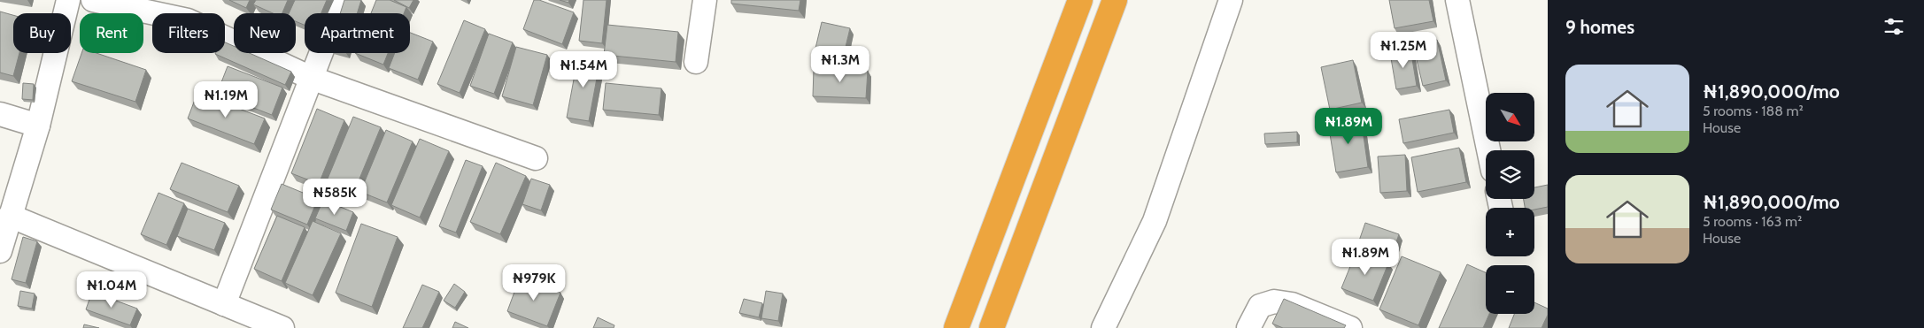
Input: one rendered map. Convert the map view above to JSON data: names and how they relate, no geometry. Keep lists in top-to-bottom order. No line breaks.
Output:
{"north":"bottom right","page":{"heading":"9 homes","chip":["Buy","Rent","Filters","New","Apartment"],"price":["₦1.25M","₦1.3M","₦1.54M","₦1.19M","₦1.89M","₦585K","₦1.89M","₦979K","₦1.04M"],"list":[{"name":"₦1,890,000/mo","note":"5 rooms · 188 m² · House"},{"name":"₦1,890,000/mo","note":"5 rooms · 163 m² · House"}],"map_buttons":["+","−"]}}
